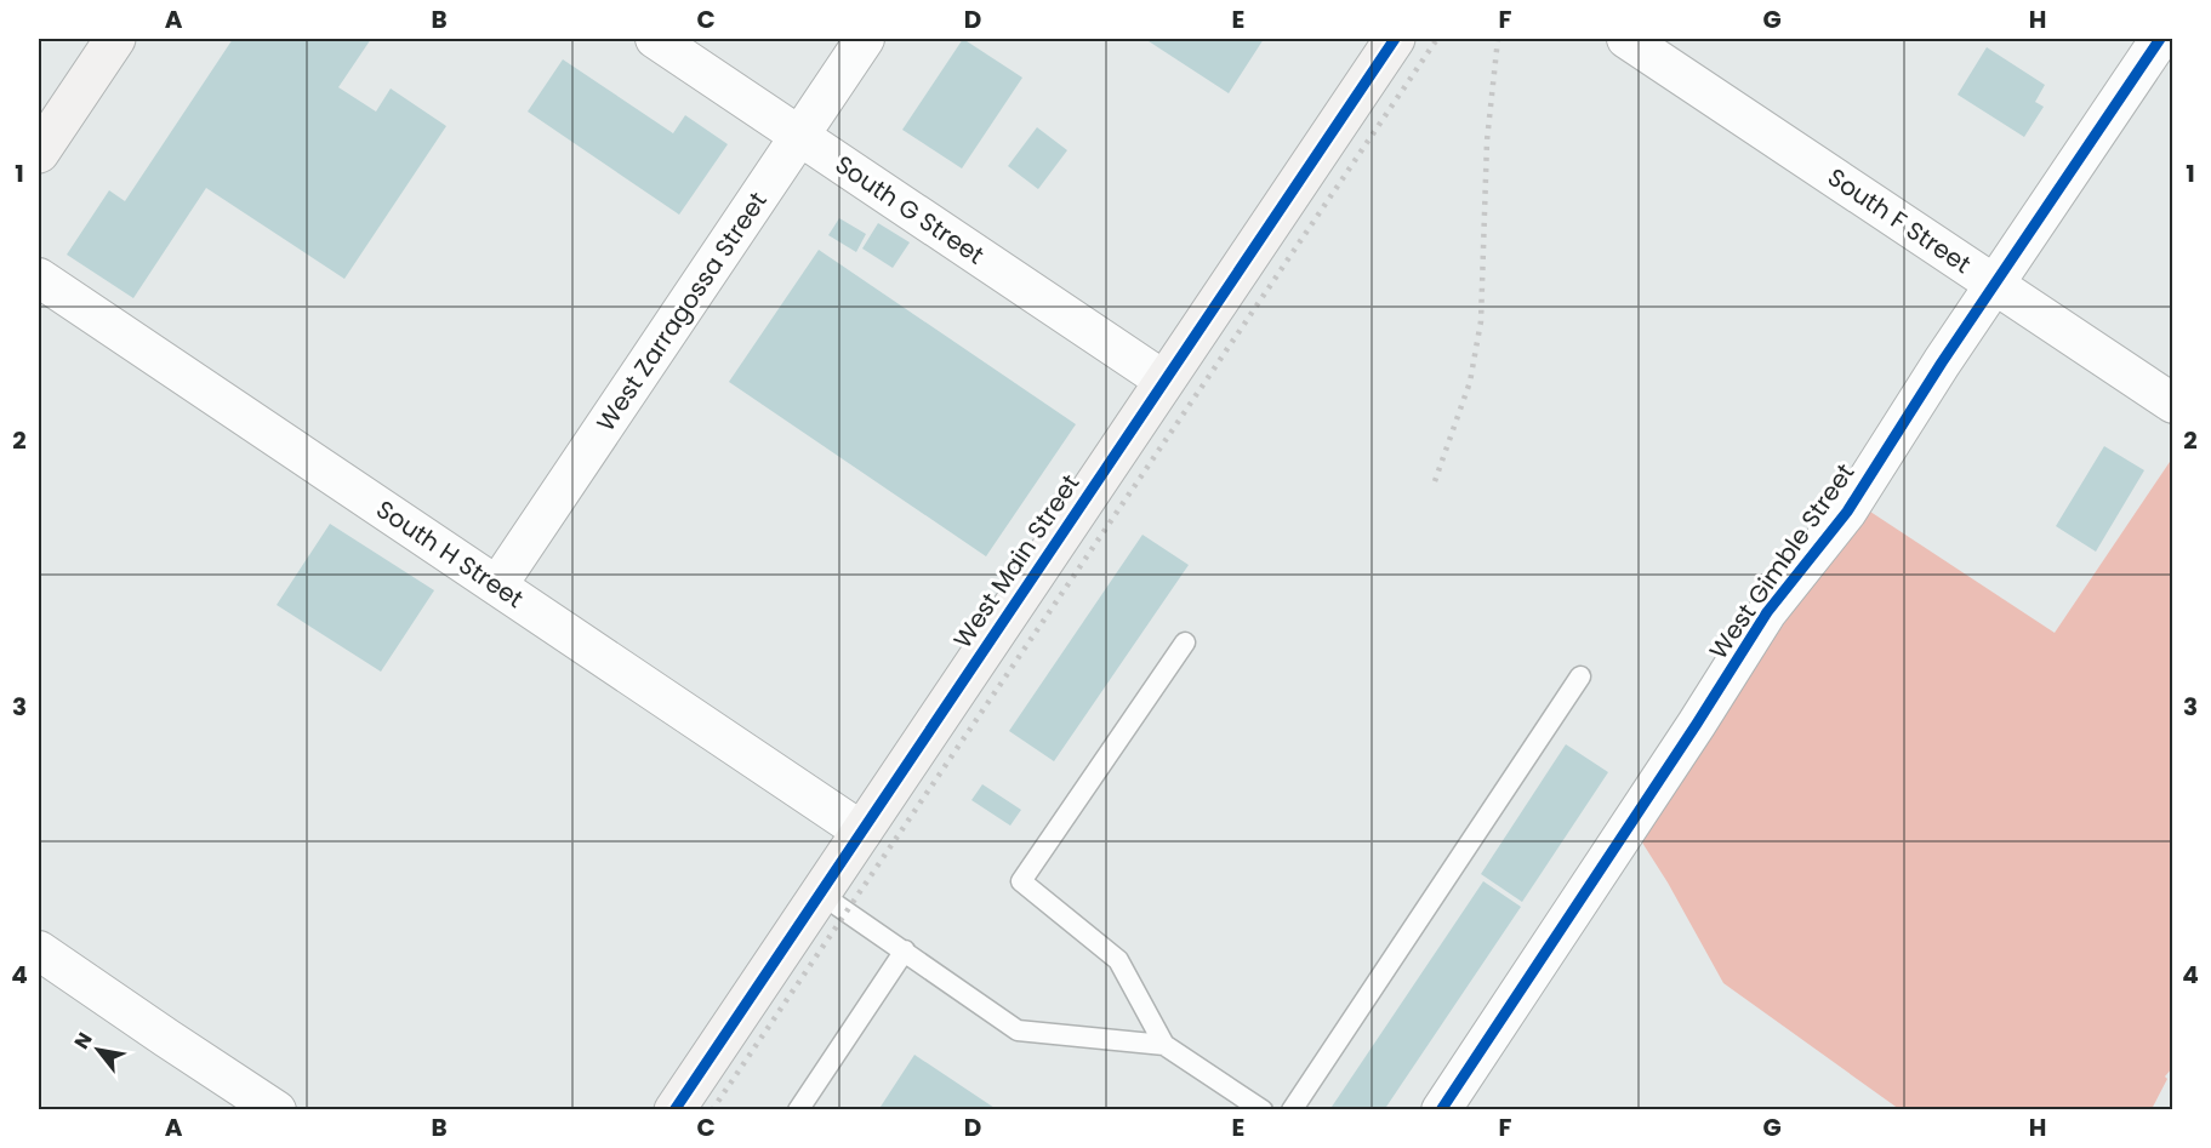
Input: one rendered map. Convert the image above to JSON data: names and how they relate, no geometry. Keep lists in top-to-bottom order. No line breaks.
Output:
{"streets":{"main road":["West Main Street"],"street":["South G Street","South F Street","West Zarragossa Street","South H Street","West Gimble Street"]},"crossings":[["South G Street","West Zarragossa Street"],["South G Street","West Main Street"],["South F Street","West Gimble Street"],["West Zarragossa Street","South H Street"],["South H Street","West Main Street"]],"north":"top left","grid":{"columns":["A","B","C","D","E","F","G","H"],"rows":["1","2","3","4"]}}
